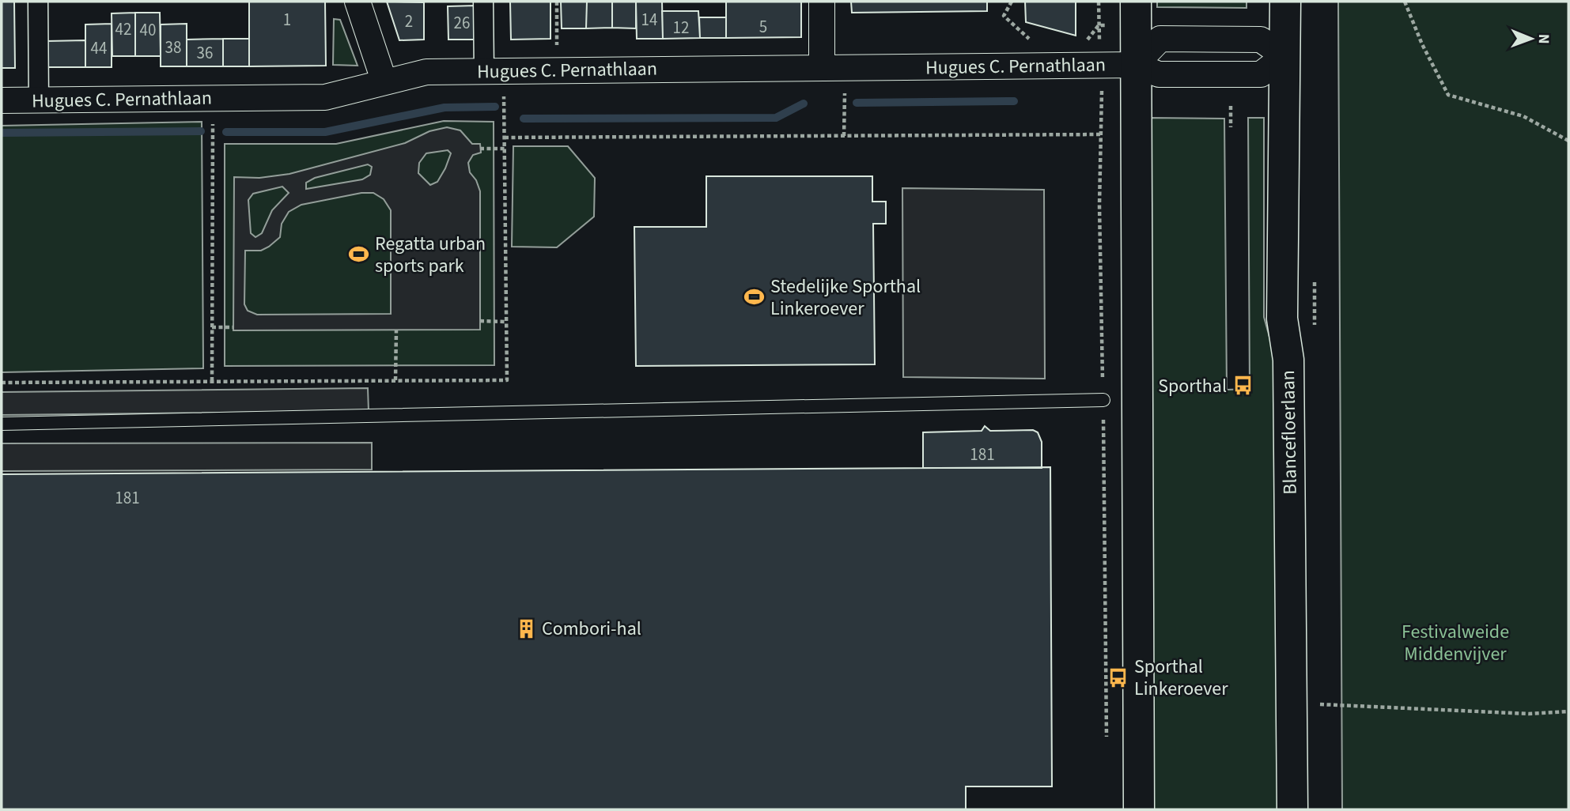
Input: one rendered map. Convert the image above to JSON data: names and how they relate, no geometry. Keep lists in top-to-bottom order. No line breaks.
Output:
{"streets":{"main road":["Blancefloerlaan"],"street":["Hugues C. Pernathlaan"]},"parks":["Festivalweide Middenvijver"],"places":{"sports":["Regatta urban sports park","Stedelijke Sporthal Linkeroever"],"bus stop":["Sporthal","Sporthal Linkeroever"],"building":["Combori-hal"]},"house_numbers":["1","14","2","26","5","12","42","40","38","44","36","181","181"],"north":"right"}
